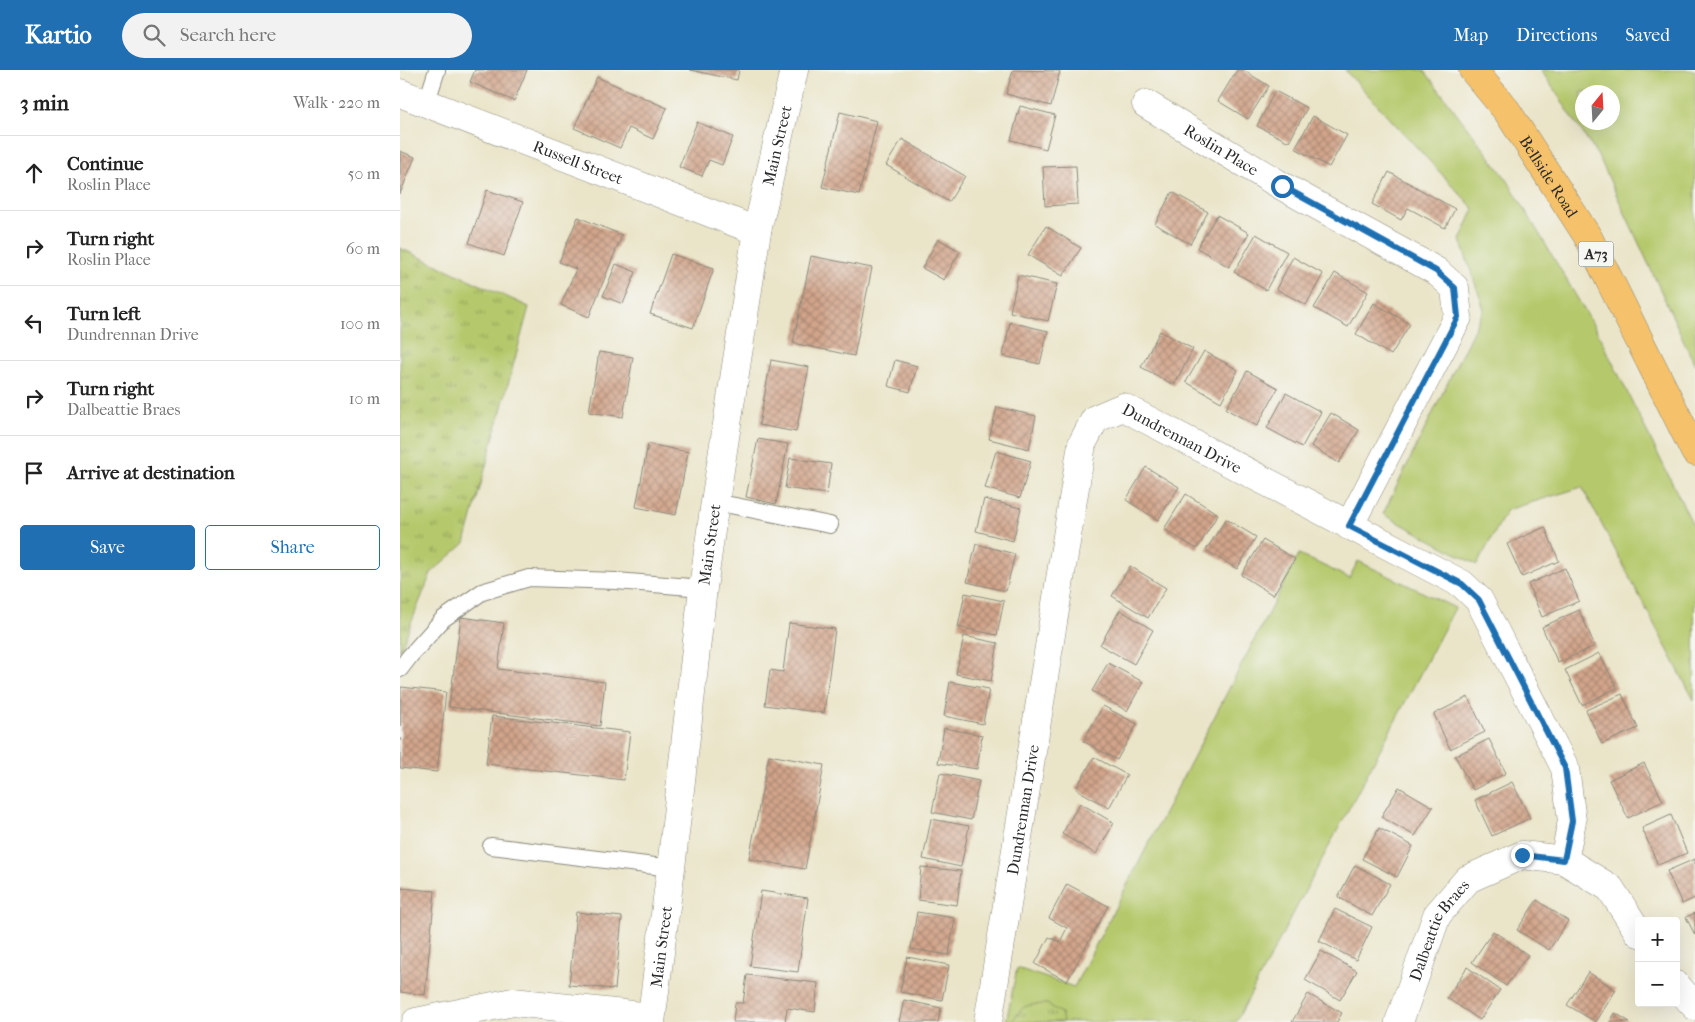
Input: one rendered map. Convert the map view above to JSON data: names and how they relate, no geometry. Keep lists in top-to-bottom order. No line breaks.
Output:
{"streets":{"main road":["Bellside Road","A73"],"street":["Main Street","Roslin Place","Russell Street","Dundrennan Drive","Dalbeattie Braes"]},"crossings":[["Main Street","Russell Street"],["Roslin Place","Dundrennan Drive"],["Dundrennan Drive","Dalbeattie Braes"]],"north":"top","page":{"header":"Kartio","search":"Search here","nav":["Map","Directions","Saved"],"heading":["3 min","Walk · 220 m"],"list":[["Continue","Roslin Place","50 m"],["Turn right","Roslin Place","60 m"],["Turn left","Dundrennan Drive","100 m"],["Turn right","Dalbeattie Braes","10 m"],"Arrive at destination"],"buttons":["Save","Share"],"map_buttons":["+","−"]}}
